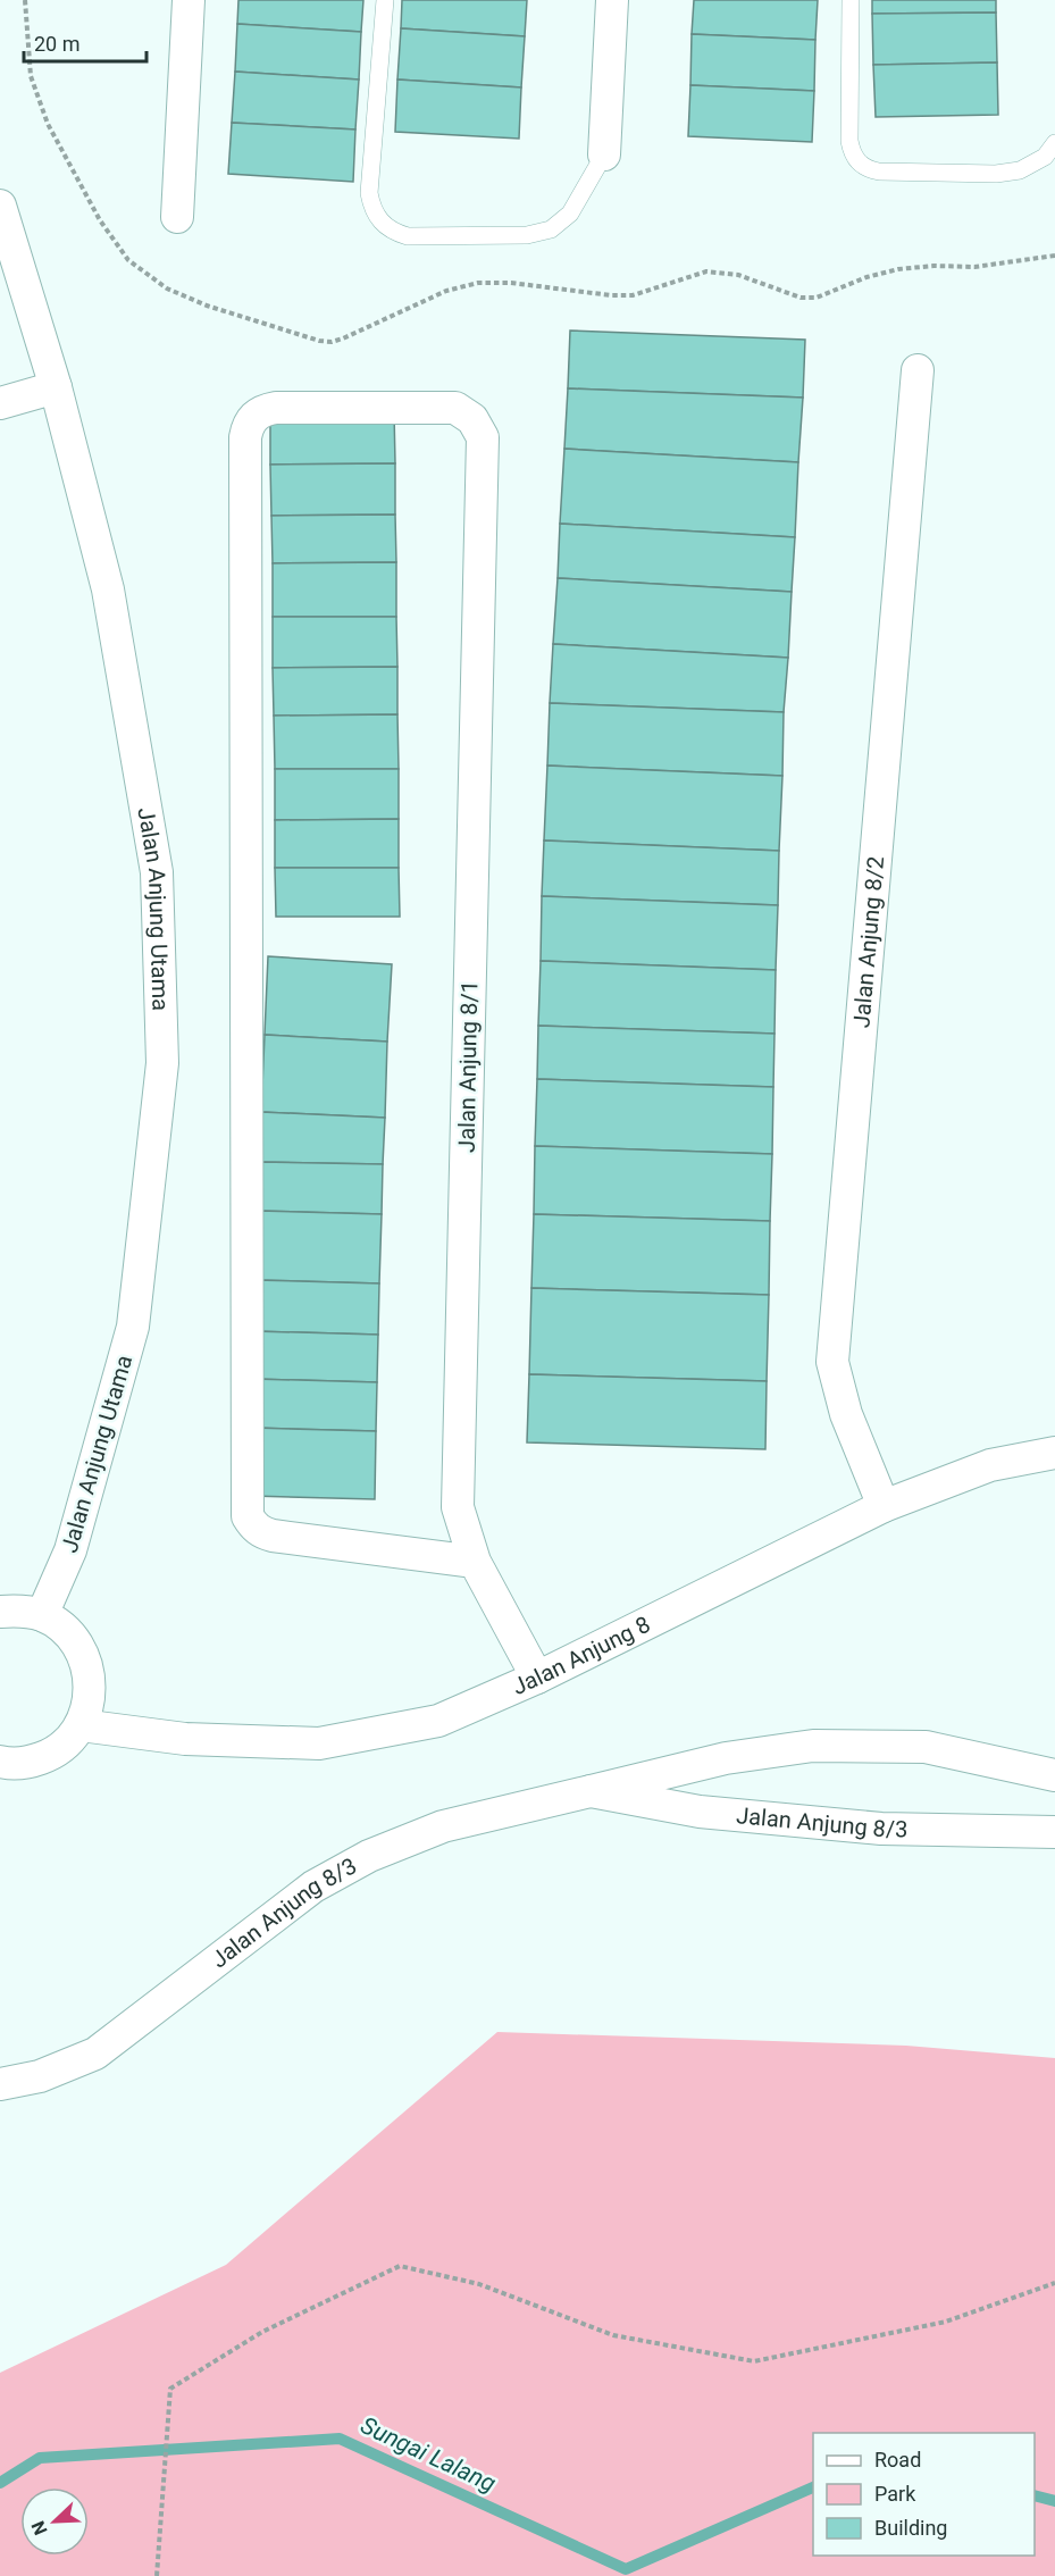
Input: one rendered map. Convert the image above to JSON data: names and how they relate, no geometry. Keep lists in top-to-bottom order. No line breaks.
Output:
{"streets":{"street":["Jalan Anjung Utama","Jalan Anjung 8/2","Jalan Anjung 8/1","Jalan Anjung 8","Jalan Anjung 8/3"]},"crossings":[["Jalan Anjung 8/2","Jalan Anjung 8"],["Jalan Anjung 8/1","Jalan Anjung 8"]],"water":["Sungai Lalang"],"legend":["Road","Park","Building"],"scale_bar":"20 m","north":"bottom left"}
